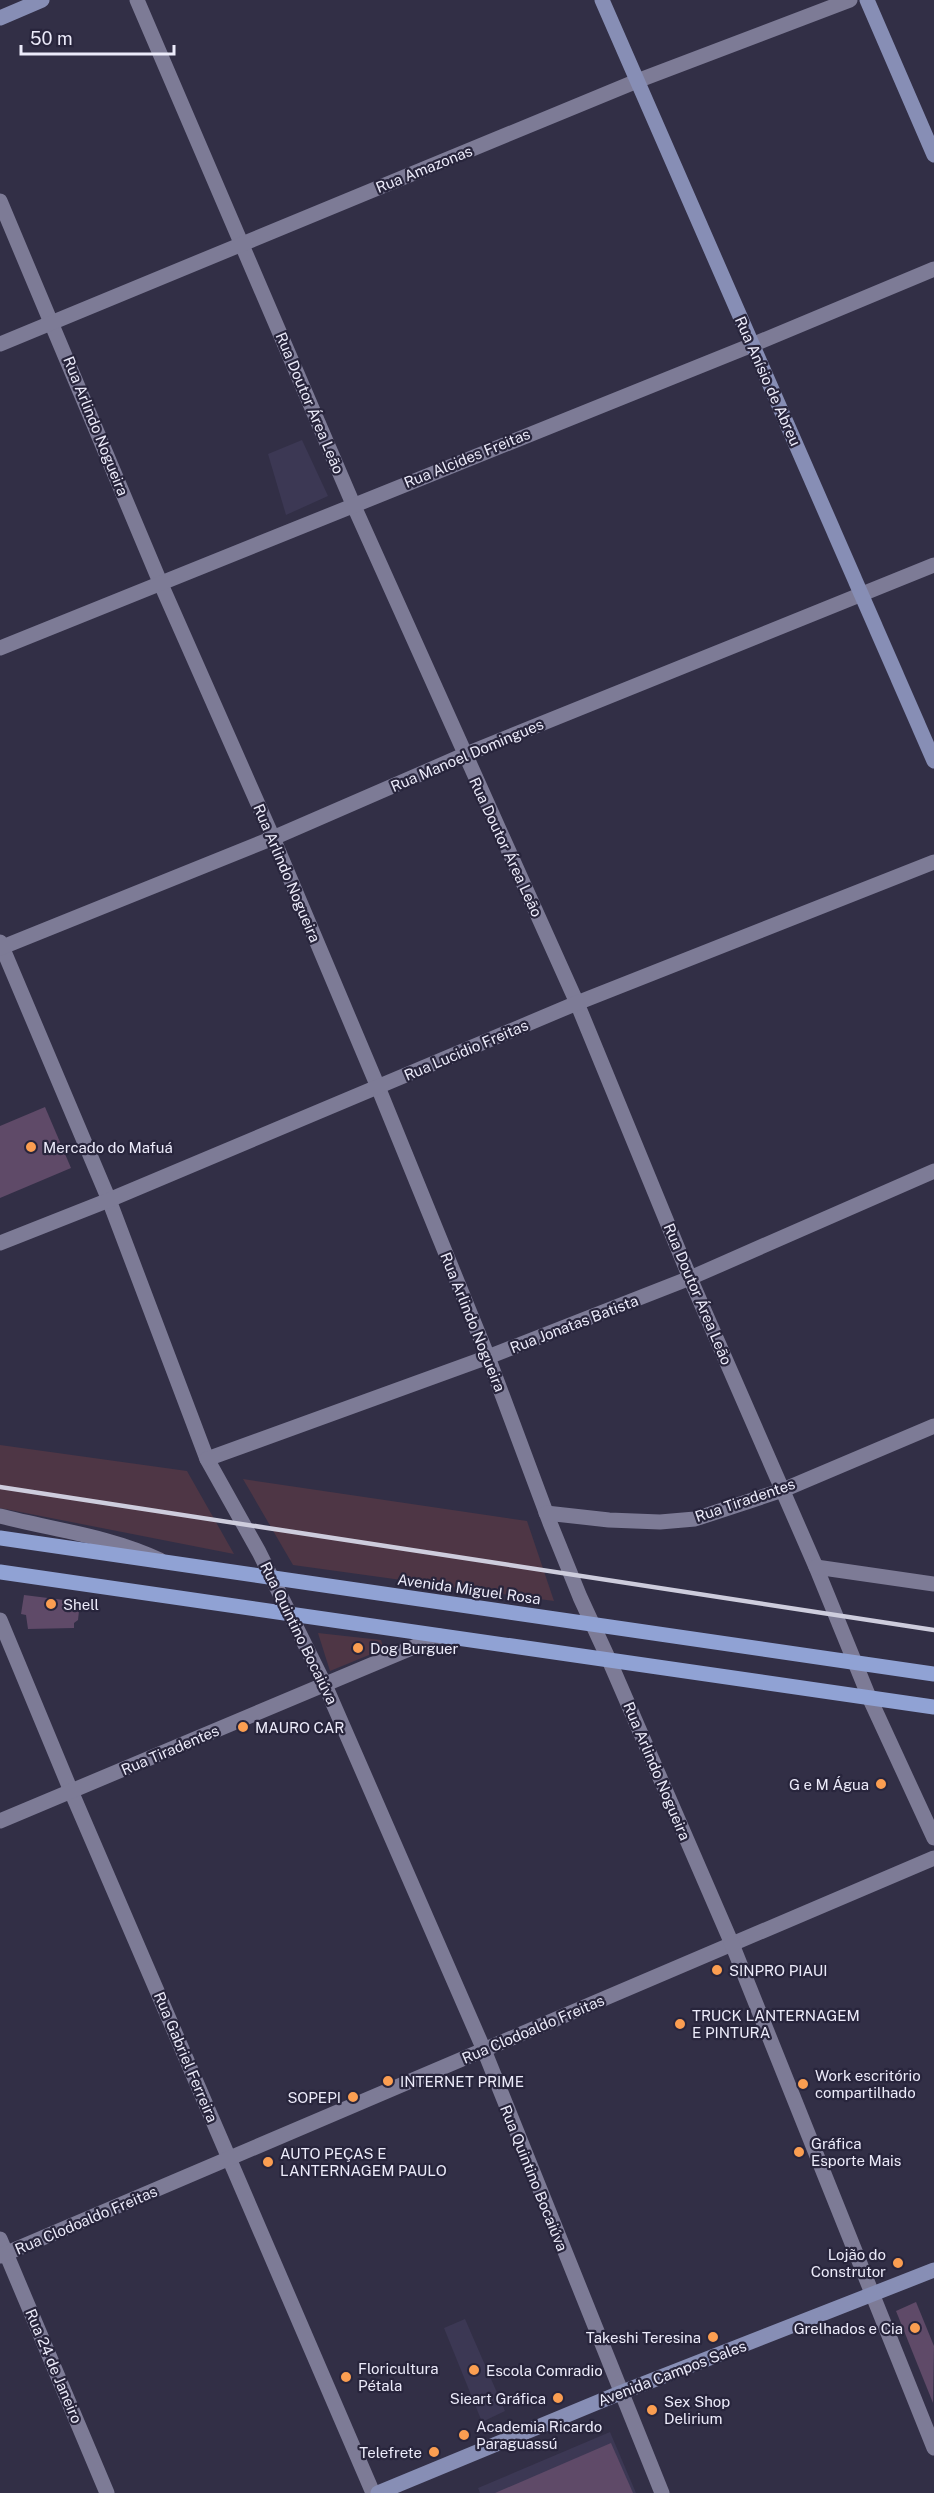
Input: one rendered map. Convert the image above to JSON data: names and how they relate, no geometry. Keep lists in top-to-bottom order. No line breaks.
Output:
{"streets":{"main road":["Rua Anísio de Abreu","Avenida Miguel Rosa","Avenida Campos Sales"],"street":["Rua Amazonas","Rua Doutor Área Leão","Rua Arlindo Nogueira","Rua Alcides Freitas","Rua Manoel Domingues","Rua Lucidio Freitas","Rua Jonatas Batista","Rua Tiradentes","Rua Quintino Bocaiúva","Rua Clodoaldo Freitas","Rua Gabriel Ferreira","Rua 24 de Janeiro"]},"crossings":[["Rua Amazonas","Rua Anísio de Abreu"],["Rua Amazonas","Rua Doutor Área Leão"],["Rua Amazonas","Rua Arlindo Nogueira"],["Rua Anísio de Abreu","Rua Alcides Freitas"],["Rua Anísio de Abreu","Rua Manoel Domingues"],["Rua Doutor Área Leão","Rua Alcides Freitas"],["Rua Doutor Área Leão","Rua Manoel Domingues"],["Rua Doutor Área Leão","Rua Lucidio Freitas"],["Rua Doutor Área Leão","Rua Jonatas Batista"],["Rua Doutor Área Leão","Rua Tiradentes"],["Rua Doutor Área Leão","Avenida Miguel Rosa"],["Rua Arlindo Nogueira","Rua Alcides Freitas"],["Rua Arlindo Nogueira","Rua Manoel Domingues"],["Rua Arlindo Nogueira","Rua Lucidio Freitas"],["Rua Arlindo Nogueira","Rua Jonatas Batista"],["Rua Arlindo Nogueira","Rua Tiradentes"],["Rua Arlindo Nogueira","Avenida Miguel Rosa"],["Rua Arlindo Nogueira","Rua Clodoaldo Freitas"],["Rua Arlindo Nogueira","Avenida Campos Sales"],["Rua Manoel Domingues","Rua Quintino Bocaiúva"],["Rua Lucidio Freitas","Rua Quintino Bocaiúva"],["Rua Jonatas Batista","Rua Quintino Bocaiúva"],["Rua Tiradentes","Rua Quintino Bocaiúva"],["Rua Tiradentes","Rua Gabriel Ferreira"],["Avenida Miguel Rosa","Rua Quintino Bocaiúva"],["Rua Quintino Bocaiúva","Rua Clodoaldo Freitas"],["Rua Quintino Bocaiúva","Avenida Campos Sales"],["Rua Clodoaldo Freitas","Rua Gabriel Ferreira"],["Rua Clodoaldo Freitas","Rua 24 de Janeiro"]],"places":["Mercado do Mafuá","Shell","Dog Burguer","MAURO CAR","G e M Água","SINPRO PIAUI","TRUCK LANTERNAGEM E PINTURA","INTERNET PRIME","Work escritório compartilhado","SOPEPI","Gráfica Esporte Mais","AUTO PEÇAS E LANTERNAGEM PAULO","Lojão do Construtor","Grelhados e Cia","Takeshi Teresina","Escola Comradio","Floricultura Pétala","Sieart Gráfica","Sex Shop Delirium","Academia Ricardo Paraguassú","Telefrete"],"scale_bar":"50 m"}
